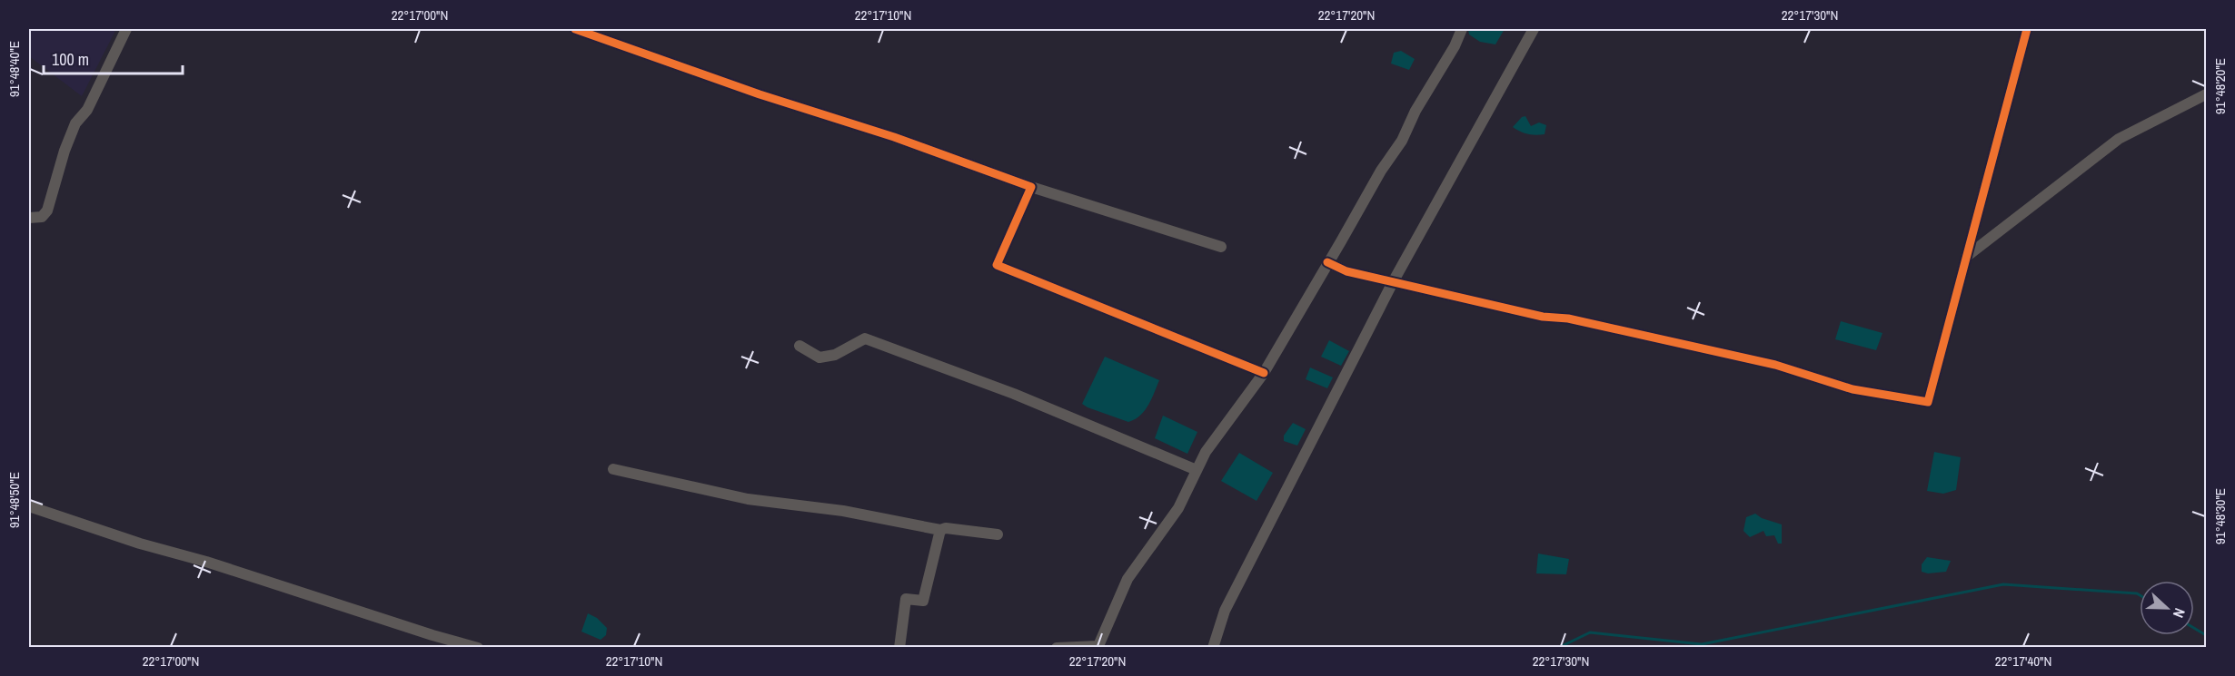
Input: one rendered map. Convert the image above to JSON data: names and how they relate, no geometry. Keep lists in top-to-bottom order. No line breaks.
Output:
{"scale_bar":"100 m","north":"right","coordinates":["22°17'00\"N","22°17'10\"N","22°17'20\"N","22°17'30\"N","91°48'40\"E","91°48'20\"E","91°48'50\"E","91°48'30\"E","22°17'40\"N"]}
